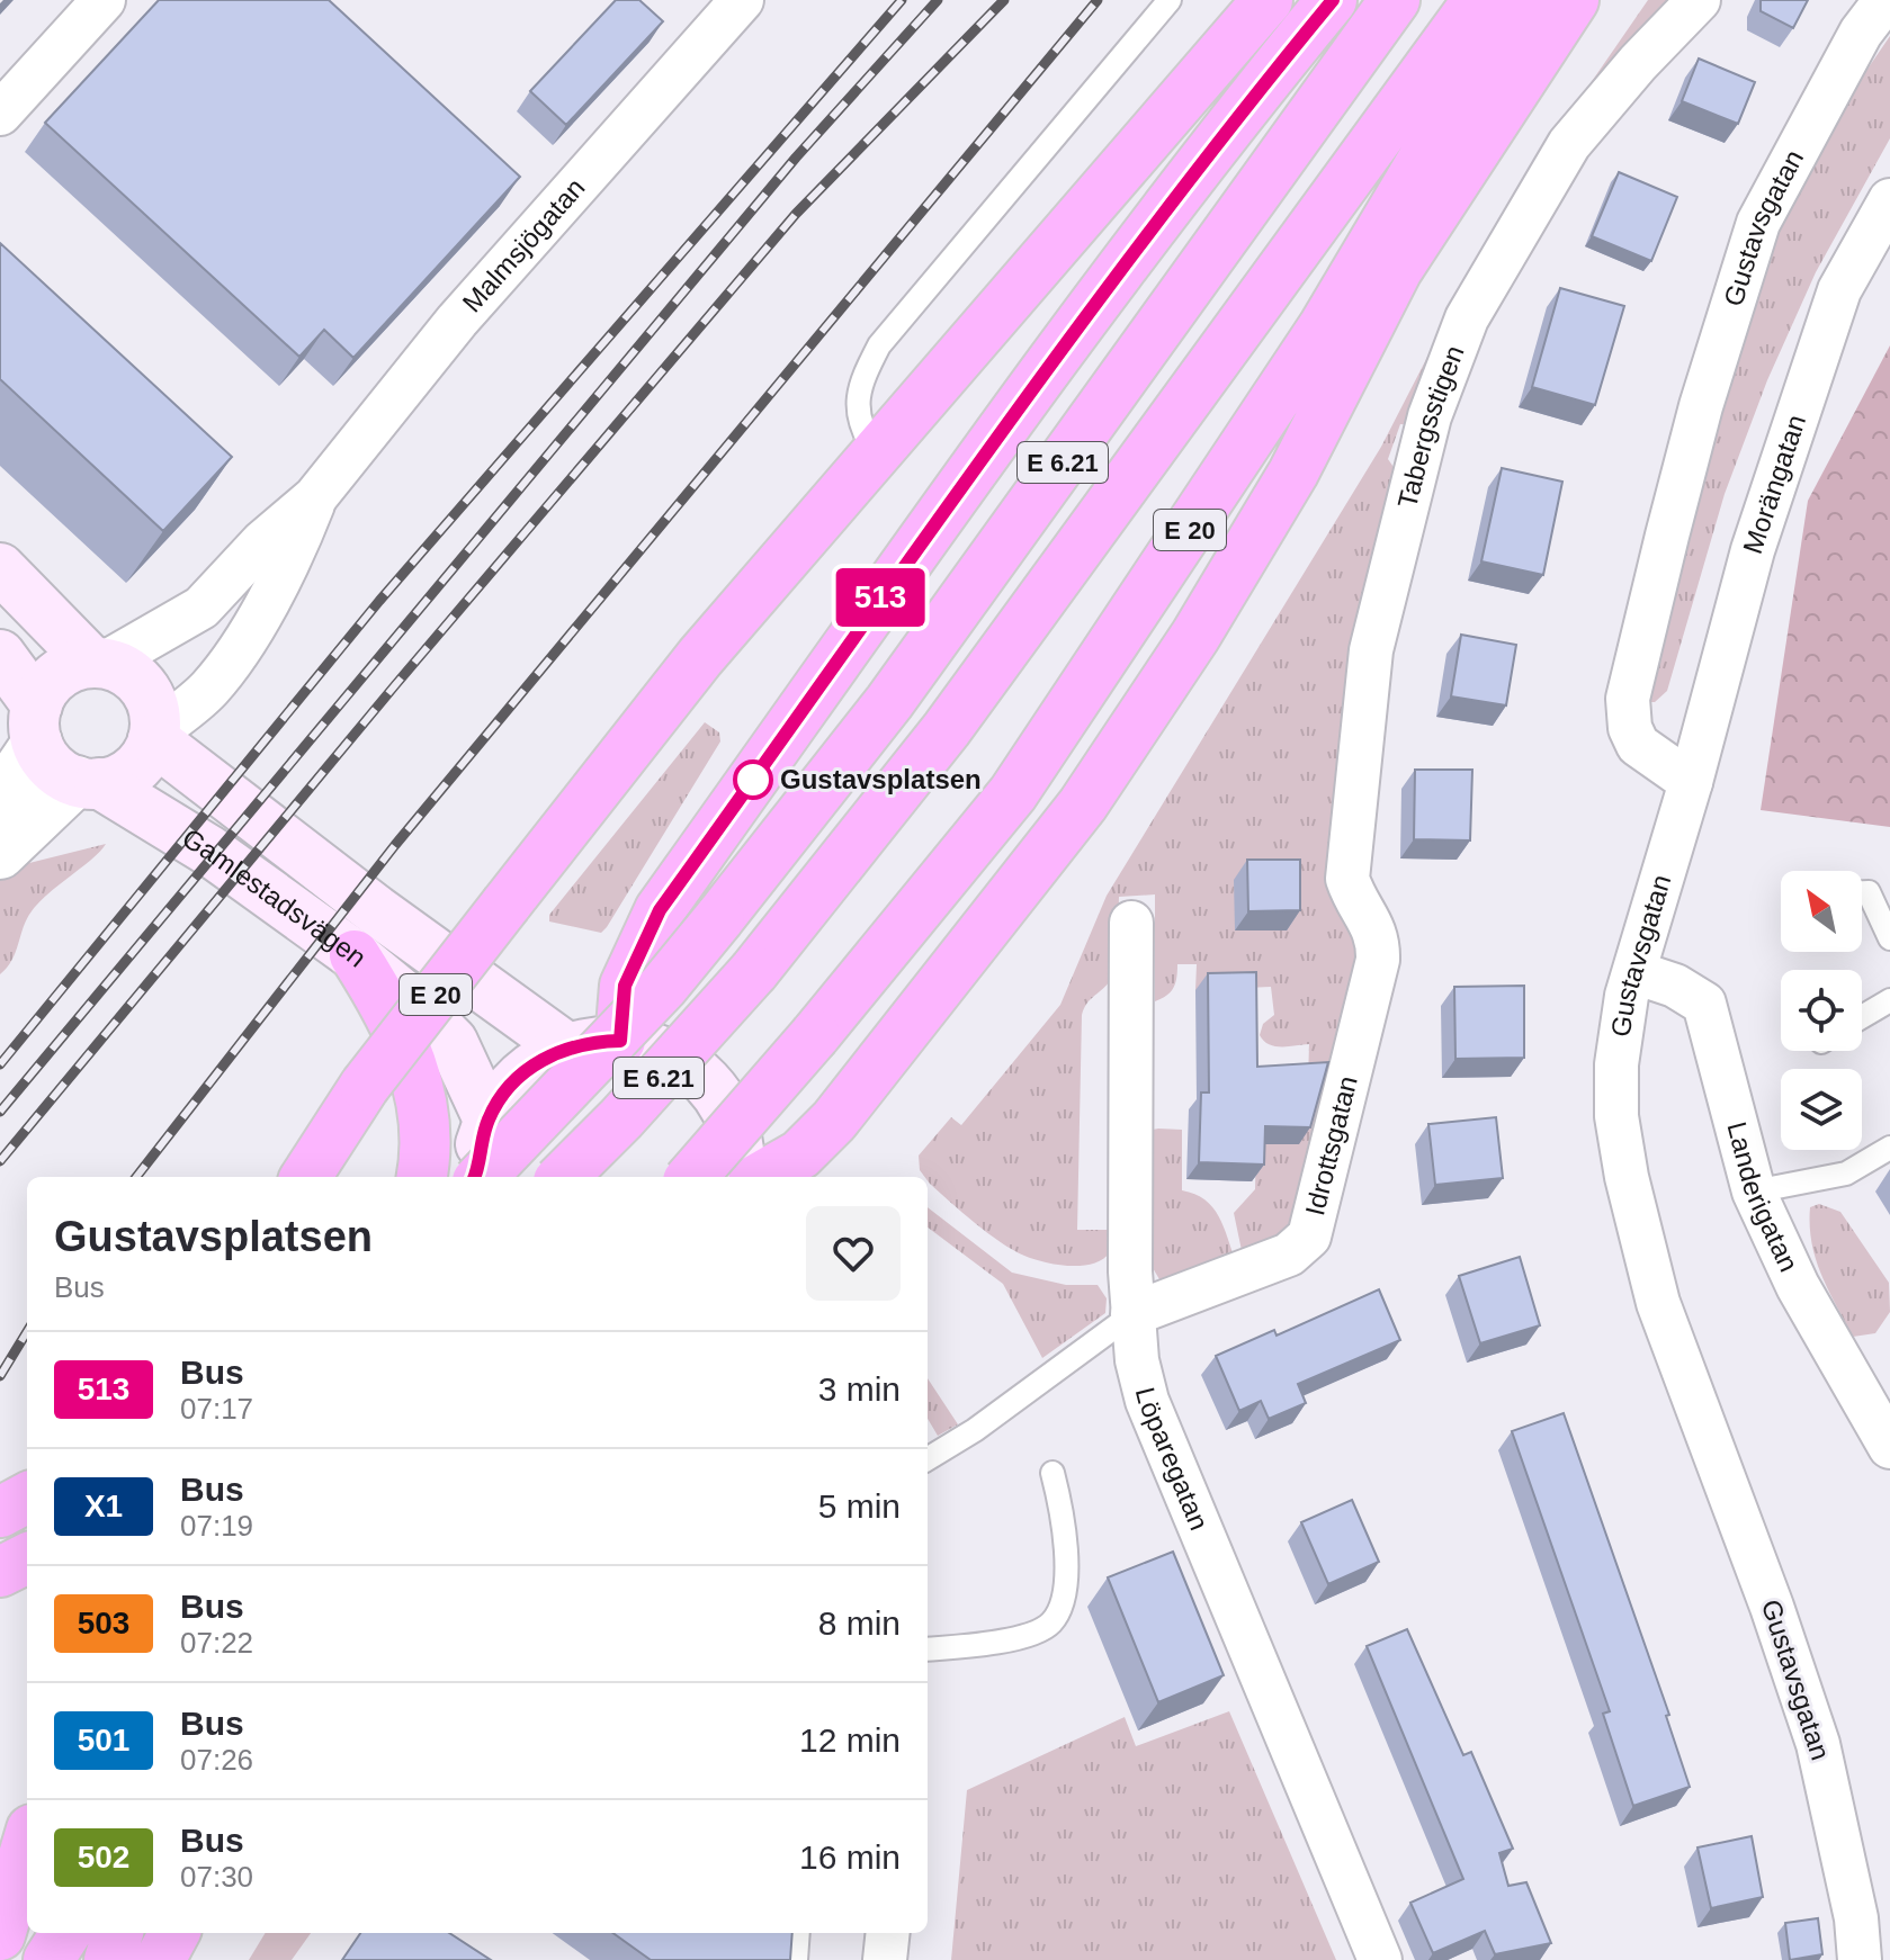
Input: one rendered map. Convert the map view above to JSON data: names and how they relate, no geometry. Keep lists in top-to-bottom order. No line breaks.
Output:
{"streets":{"highway":["E 6.21","E 20"],"main road":["Gamlestadsvägen"],"street":["Gustavsgatan","Malmsjögatan","Tabergsstigen","Morängatan","Idrottsgatan","Landerigatan","Löparegatan"]},"crossings":[["Gustavsgatan","Morängatan"],["Gustavsgatan","Landerigatan"],["Malmsjögatan","Gamlestadsvägen"],["Tabergsstigen","Idrottsgatan"],["Idrottsgatan","Löparegatan"]],"places":["Gustavsplatsen"],"lines":["bus line 513"],"north":"top left","page":{"on_map":"513","heading":["Gustavsplatsen","Bus"],"list":[{"mark":"513","name":"Bus","note":"07:17","value":"3 min"},{"mark":"X1","name":"Bus","note":"07:19","value":"5 min"},{"mark":"503","name":"Bus","note":"07:22","value":"8 min"},{"mark":"501","name":"Bus","note":"07:26","value":"12 min"},{"mark":"502","name":"Bus","note":"07:30","value":"16 min"}]}}
